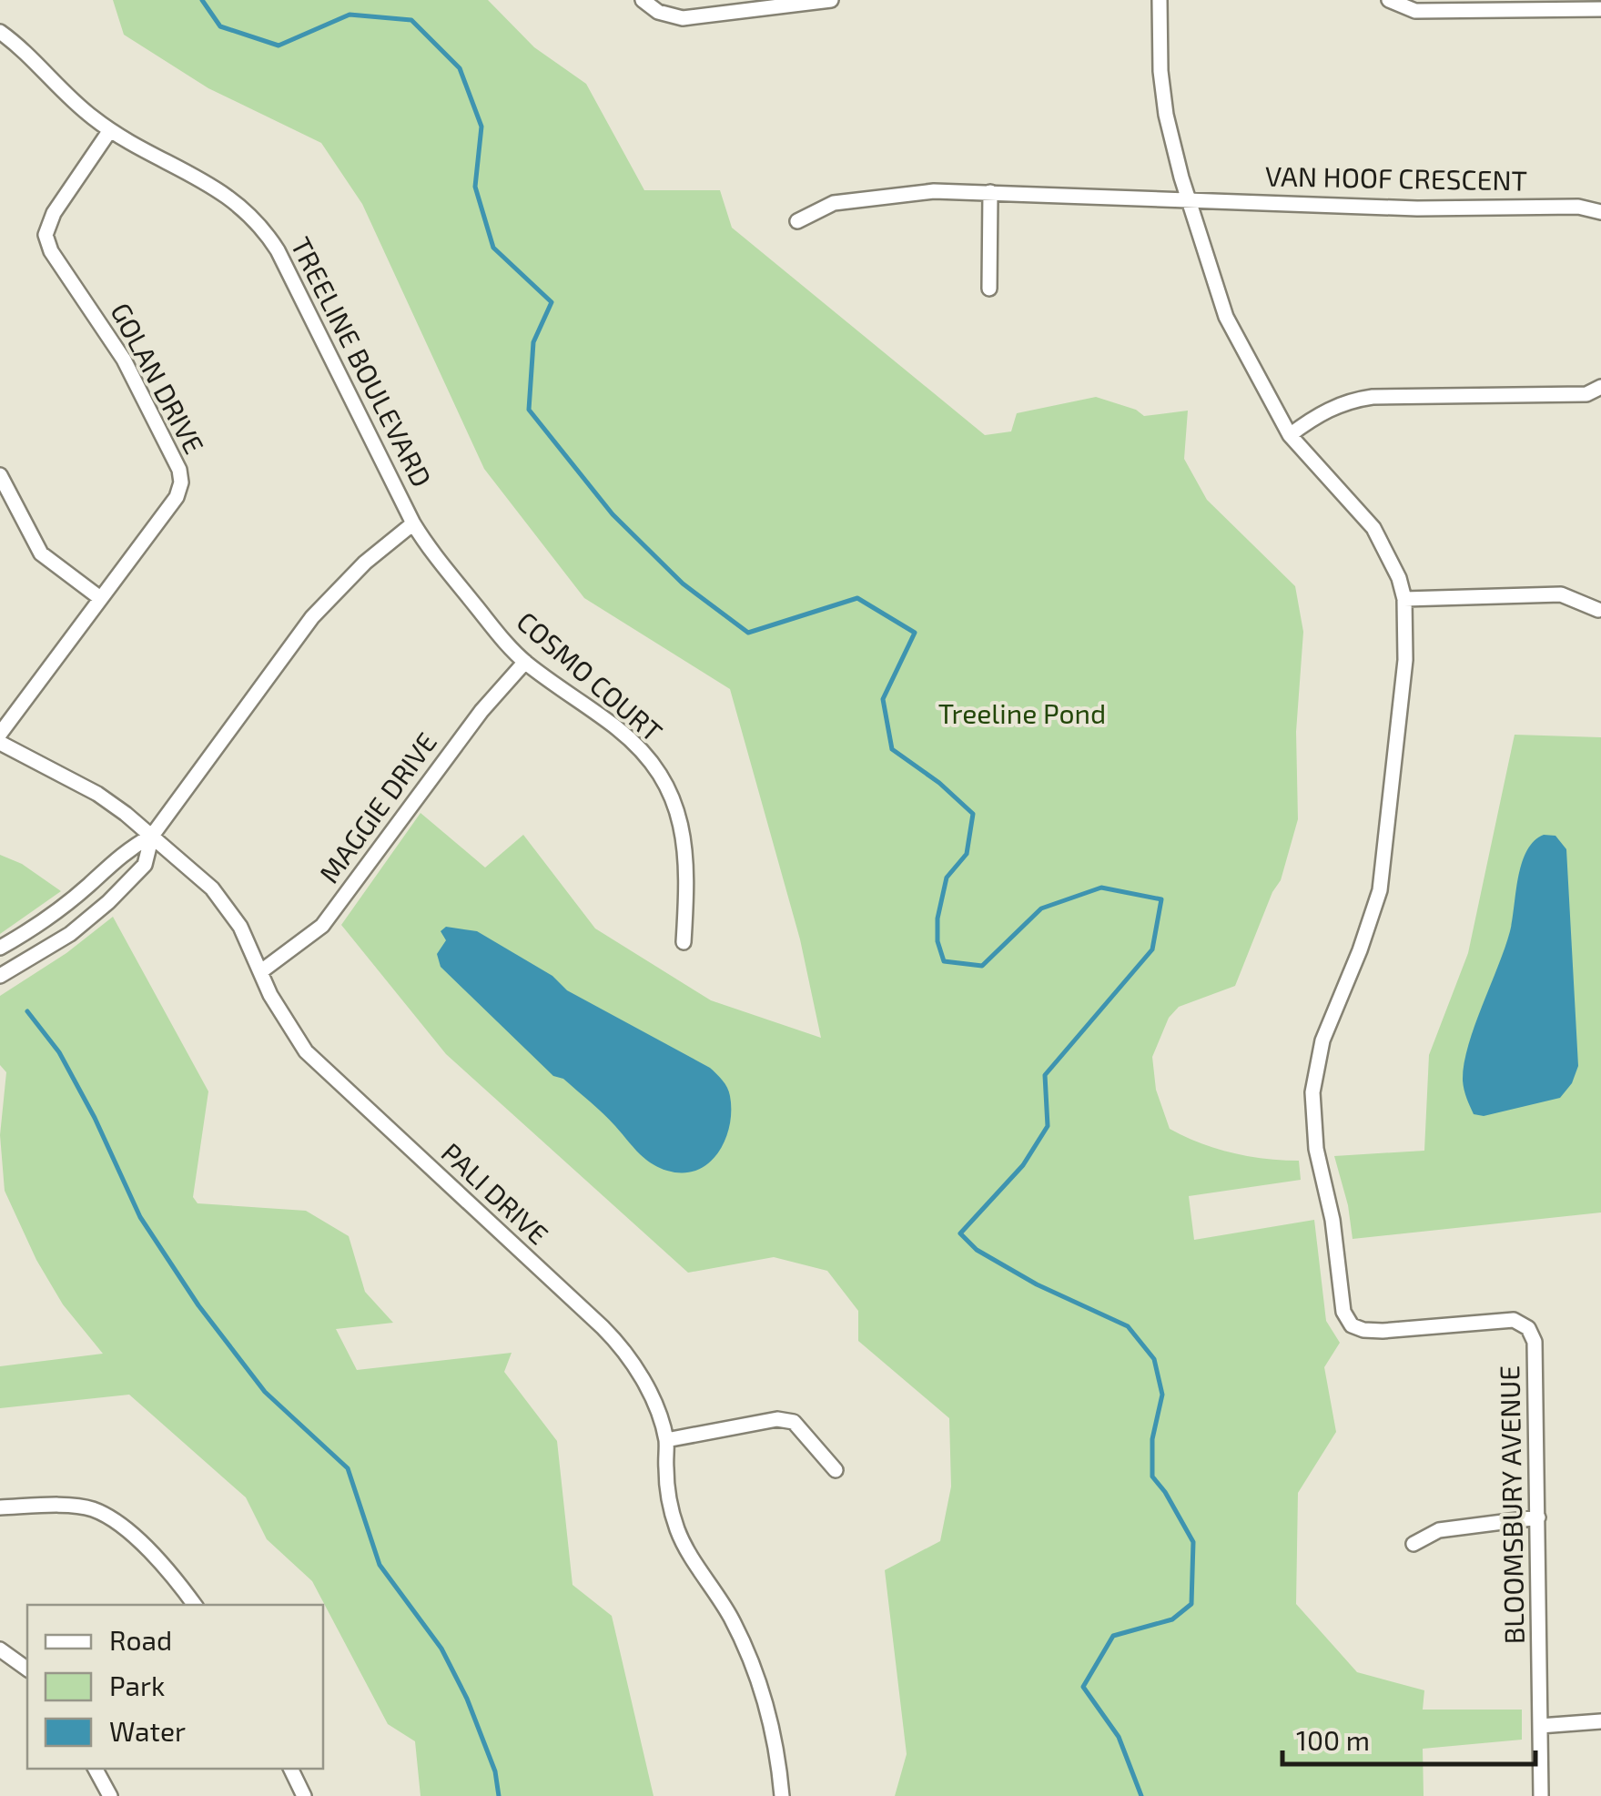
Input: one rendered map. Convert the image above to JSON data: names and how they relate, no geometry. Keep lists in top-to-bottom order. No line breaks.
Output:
{"streets":{"street":["VAN HOOF CRESCENT","TREELINE BOULEVARD","GOLAN DRIVE","COSMO COURT","MAGGIE DRIVE","PALI DRIVE","BLOOMSBURY AVENUE"]},"crossings":[["VAN HOOF CRESCENT","BLOOMSBURY AVENUE"],["TREELINE BOULEVARD","GOLAN DRIVE"],["TREELINE BOULEVARD","COSMO COURT"],["COSMO COURT","MAGGIE DRIVE"],["MAGGIE DRIVE","PALI DRIVE"]],"parks":["Treeline Pond"],"legend":["Road","Park","Water"],"scale_bar":"100 m"}
